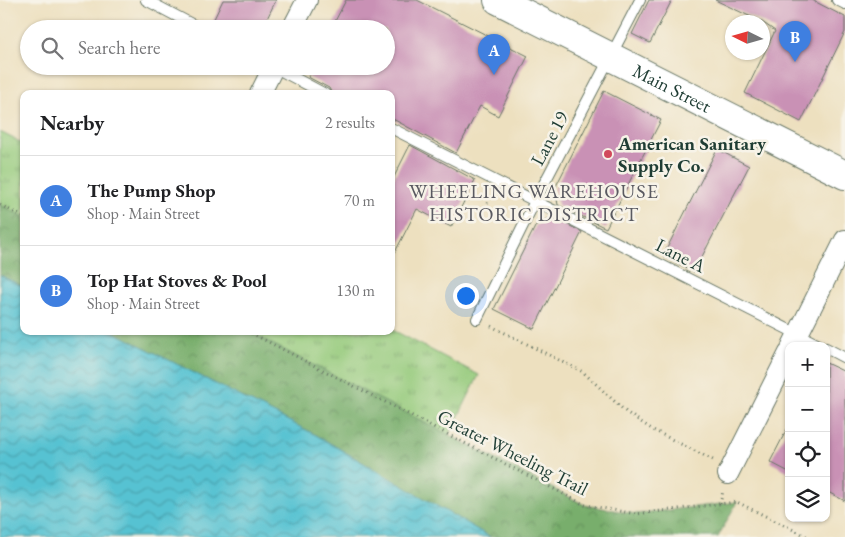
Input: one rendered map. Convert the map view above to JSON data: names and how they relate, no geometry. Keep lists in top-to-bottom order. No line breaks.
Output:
{"streets":{"street":["Main Street"],"lane":["Lane 19","Lane A"],"path":["Greater Wheeling Trail"]},"crossings":[["Main Street","Lane 19"],["Lane 19","Lane A"]],"districts":["WHEELING WAREHOUSE HISTORIC DISTRICT"],"places":["American Sanitary Supply Co."],"north":"left","page":{"search":"Search here","pins":["B","A"],"heading":["Nearby","2 results"],"list":[{"mark":"A","name":"The Pump Shop","note":"Shop · Main Street","value":"70 m"},{"mark":"B","name":"Top Hat Stoves & Pool","note":"Shop · Main Street","value":"130 m"}],"map_buttons":["+","−"]}}
